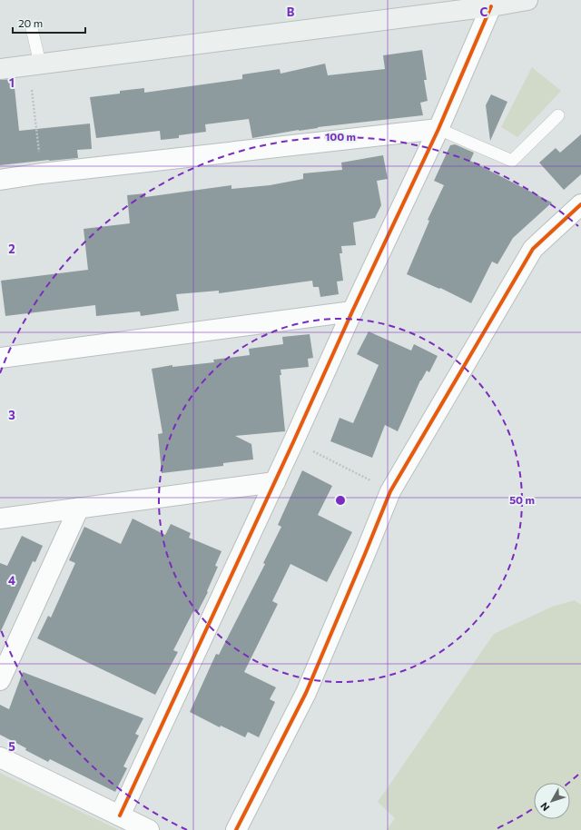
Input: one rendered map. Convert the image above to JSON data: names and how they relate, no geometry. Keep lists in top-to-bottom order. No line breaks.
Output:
{"scale_bar":"20 m","north":"bottom left","grid":{"columns":["B","C"],"rows":["1","2","3","4","5"]},"rings":["100 m","50 m"]}
